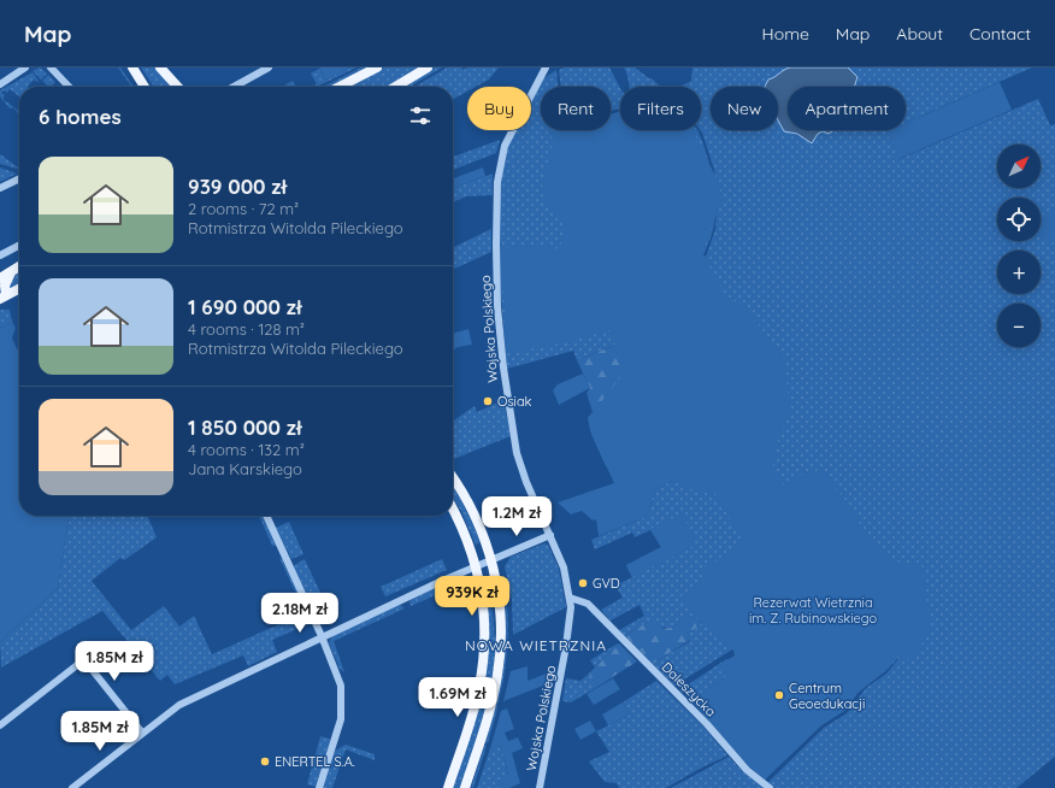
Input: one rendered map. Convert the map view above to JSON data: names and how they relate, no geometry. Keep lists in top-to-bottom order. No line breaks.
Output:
{"streets":{"street":["Wojska Polskiego","Daleszycka"]},"crossings":[["Wojska Polskiego","Daleszycka"]],"districts":["NOWA WIETRZNIA"],"parks":["Rezerwat Wietrznia im. Z. Rubinowskiego"],"places":["Osiak","GVD","Centrum Geoedukacji","ENERTEL S.A."],"north":"top right","page":{"header":"Map","nav":["Home","Map","About","Contact"],"chip":["Buy","Rent","Filters","New","Apartment"],"heading":"6 homes","map_buttons":["+","−"],"list":[{"name":"939 000 zł","note":"2 rooms · 72 m² · Rotmistrza Witolda Pileckiego"},{"name":"1 690 000 zł","note":"4 rooms · 128 m² · Rotmistrza Witolda Pileckiego"},{"name":"1 850 000 zł","note":"4 rooms · 132 m² · Jana Karskiego"}],"price":["1.2M zł","939K zł","2.18M zł","1.85M zł","1.69M zł","1.85M zł"]}}
